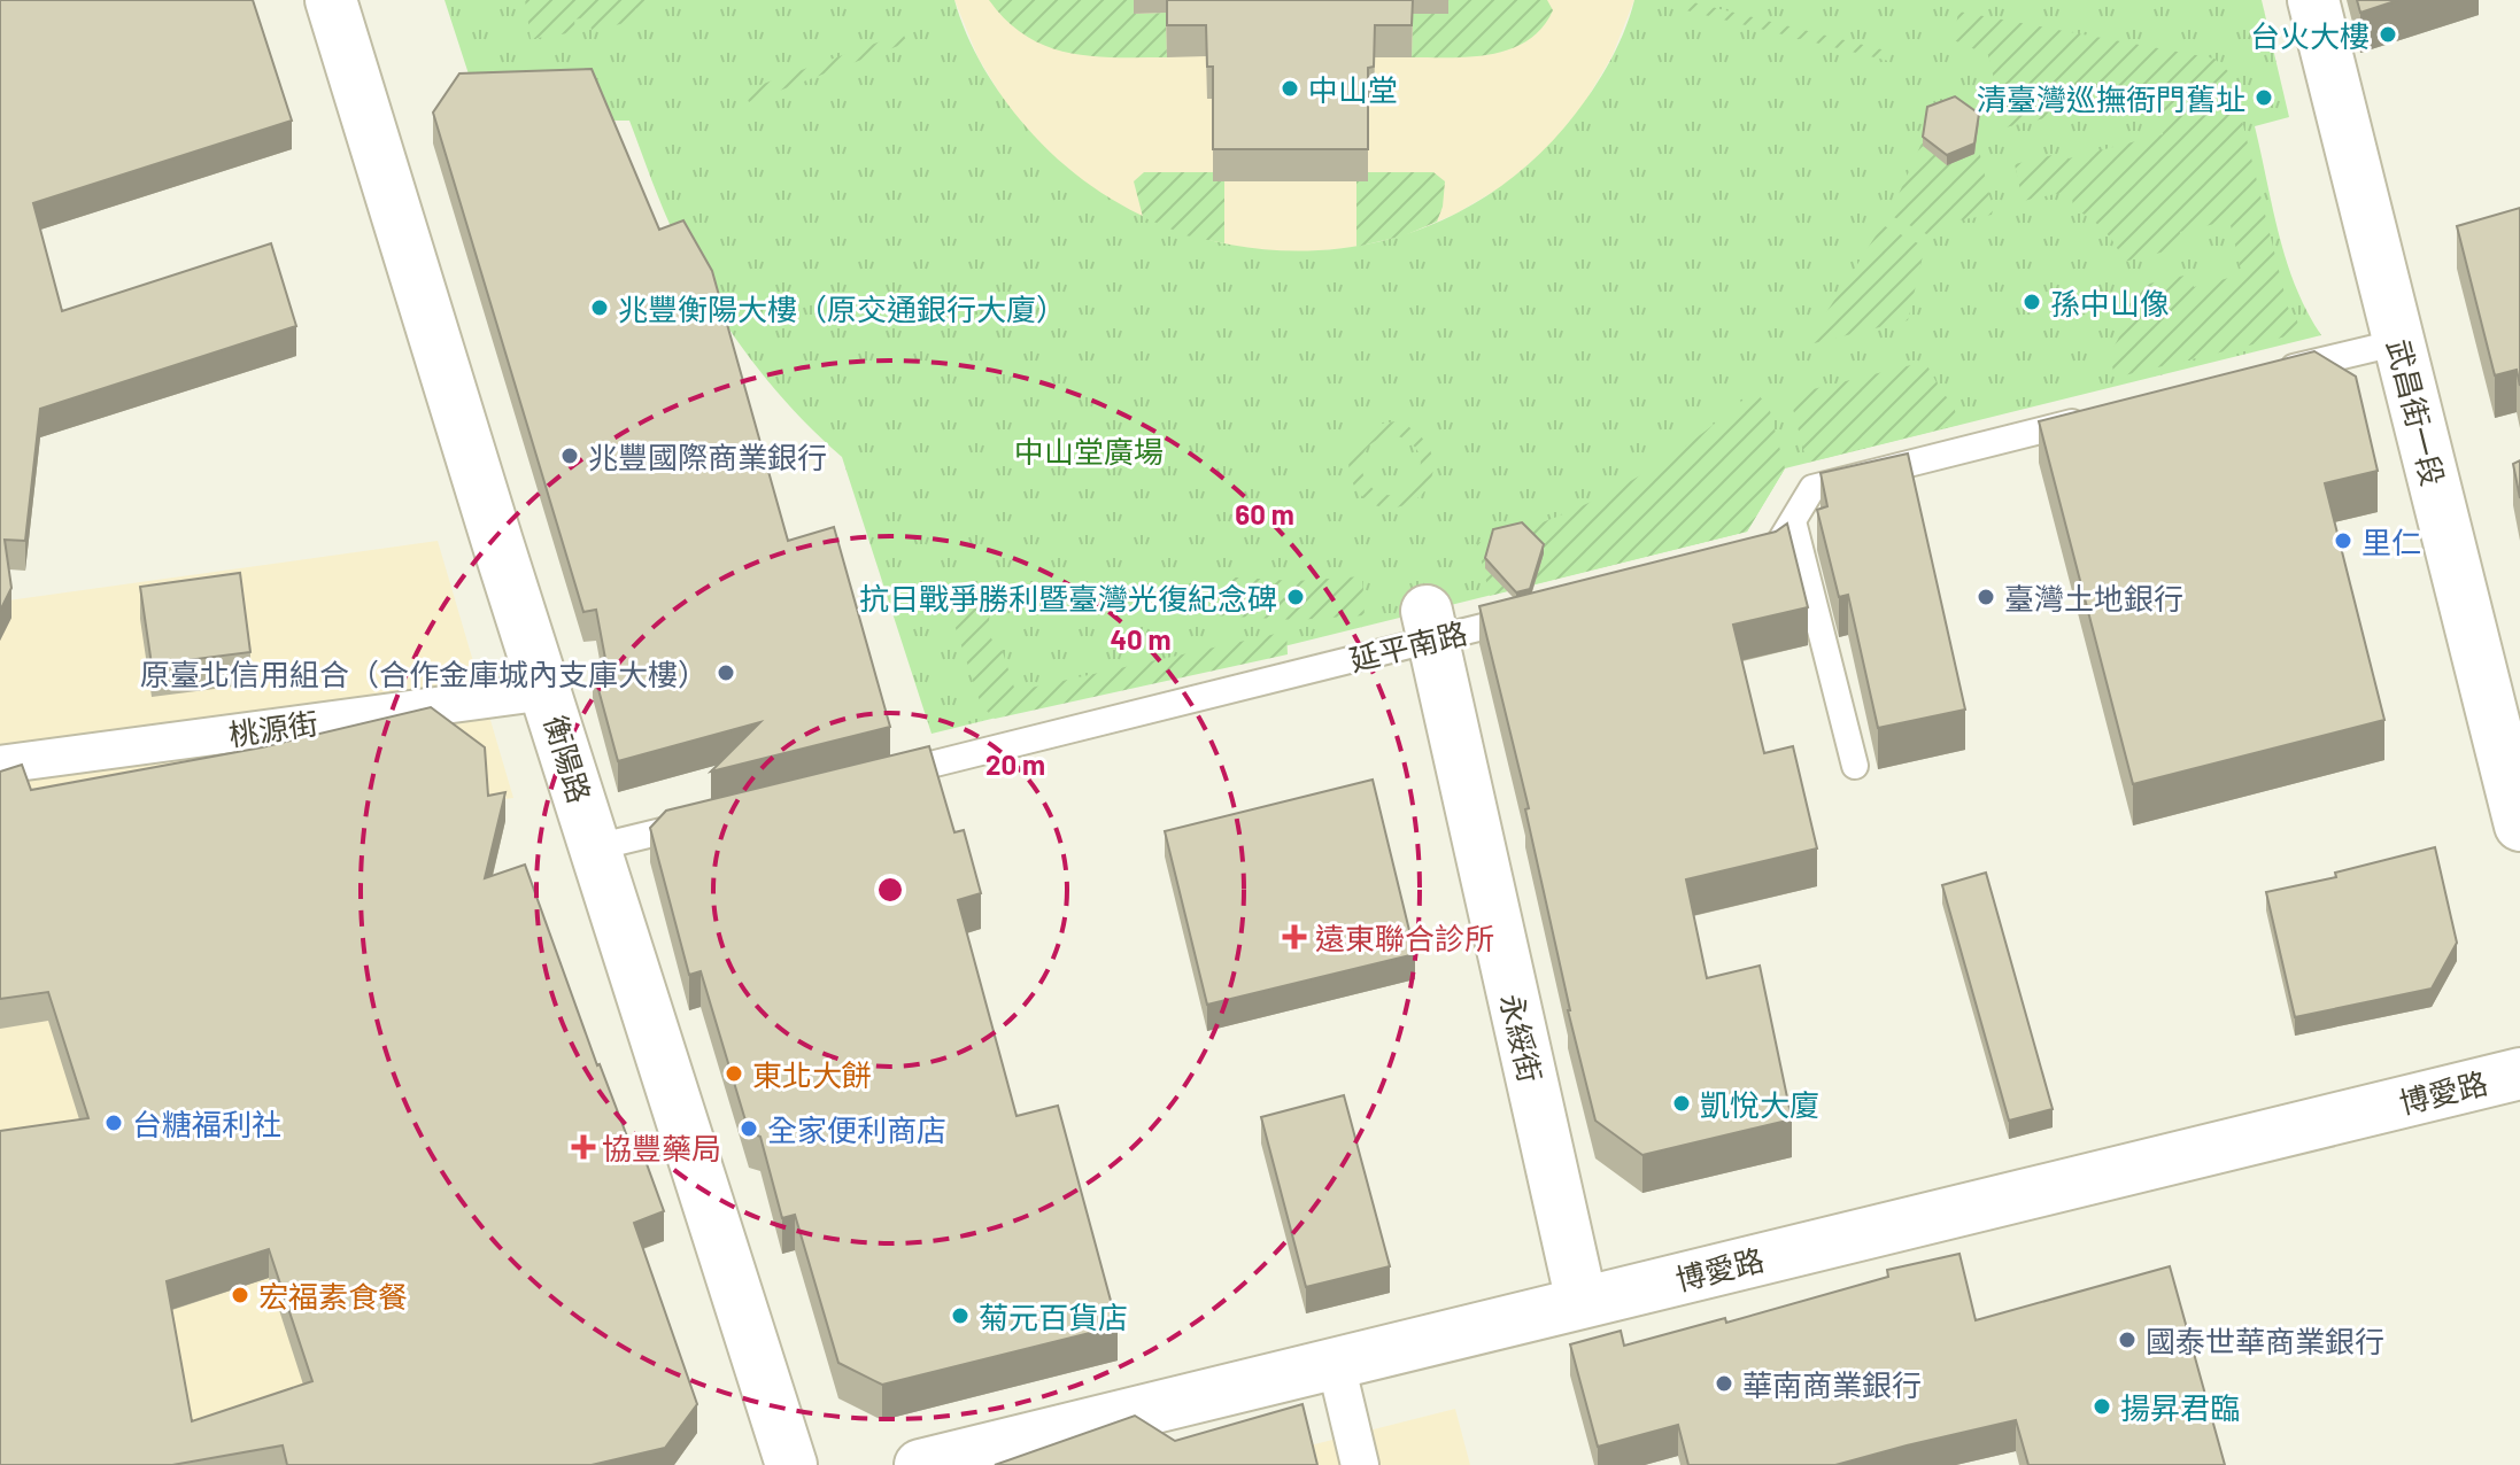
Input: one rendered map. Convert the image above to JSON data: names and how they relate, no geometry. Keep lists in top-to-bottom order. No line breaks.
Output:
{"streets":{"street":["武昌街一段","桃源街","衡陽路","永綏街","博愛路"],"lane":["延平南路"]},"crossings":[["延平南路","永綏街"],["桃源街","衡陽路"],["永綏街","博愛路"]],"parks":["中山堂廣場"],"places":{"other":["台火大樓","中山堂","清臺灣巡撫衙門舊址","孫中山像","兆豐衡陽大樓（原交通銀行大廈）","兆豐國際商業銀行","里仁","抗日戰爭勝利暨臺灣光復紀念碑","臺灣土地銀行","原臺北信用組合（合作金庫城內支庫大樓）","東北大餅","凱悅大廈","台糖福利社","全家便利商店","宏福素食餐","菊元百貨店","國泰世華商業銀行","華南商業銀行","揚昇君臨"],"health":["遠東聯合診所","協豐藥局"]},"rings":["60 m","40 m","20 m"]}
